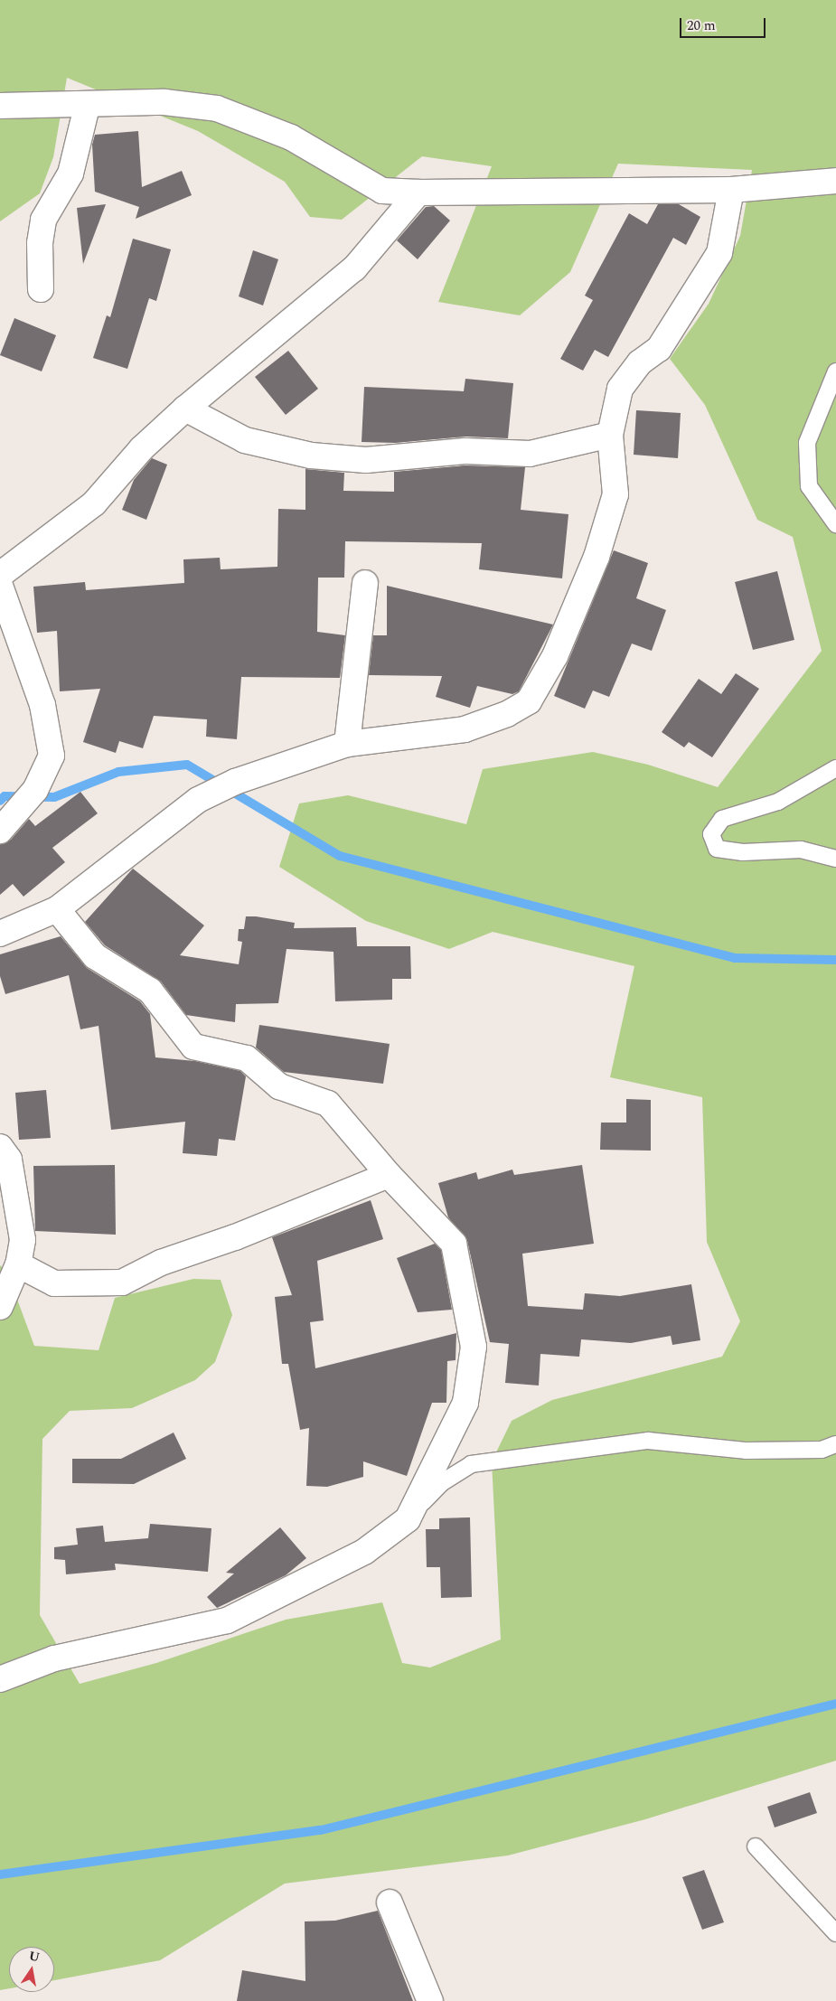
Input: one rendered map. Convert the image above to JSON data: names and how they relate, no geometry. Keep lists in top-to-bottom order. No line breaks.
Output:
{"scale_bar":"20 m","north":"top"}
